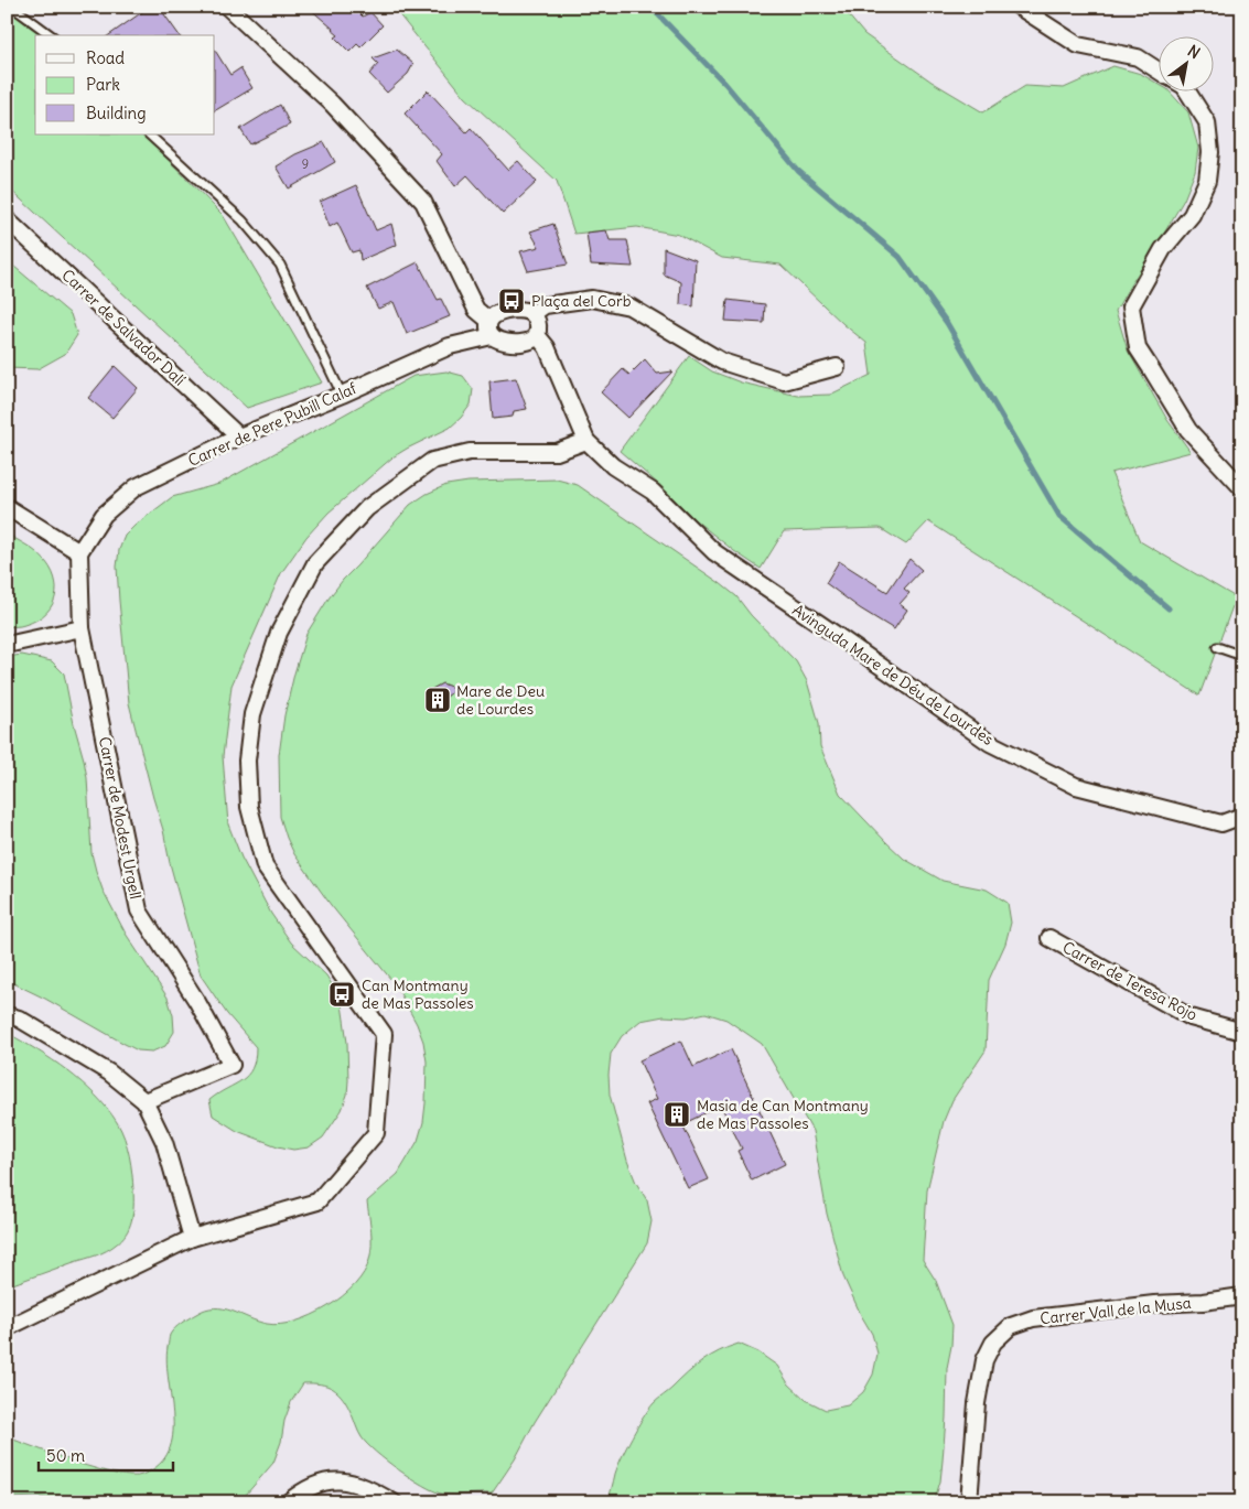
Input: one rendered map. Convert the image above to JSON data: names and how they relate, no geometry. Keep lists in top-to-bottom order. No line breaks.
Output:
{"streets":{"street":["Carrer de Salvador Dalí","Carrer de Pere Pubill Calaf","Avinguda Mare de Déu de Lourdes","Carrer de Modest Urgell","Carrer de Teresa Rojo","Carrer Vall de la Musa"]},"crossings":[["Carrer de Salvador Dalí","Carrer de Pere Pubill Calaf"],["Carrer de Pere Pubill Calaf","Avinguda Mare de Déu de Lourdes"],["Carrer de Pere Pubill Calaf","Carrer de Modest Urgell"]],"places":{"bus stop":["Plaça del Corb","Can Montmany de Mas Passoles"],"building":["Mare de Deu de Lourdes","Masia de Can Montmany de Mas Passoles"]},"house_numbers":["9"],"legend":["Road","Park","Building"],"scale_bar":"50 m","north":"top right"}
